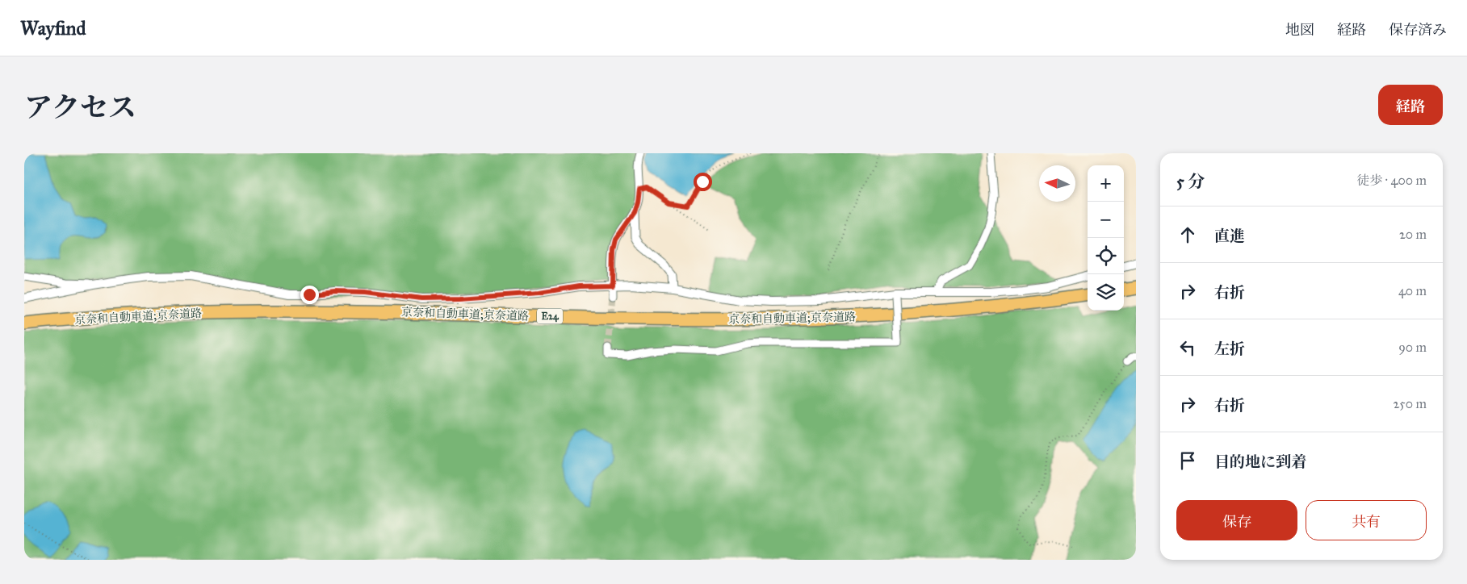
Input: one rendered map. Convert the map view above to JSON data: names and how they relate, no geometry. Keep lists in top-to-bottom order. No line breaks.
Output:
{"streets":{"highway":["京奈和自動車道;京奈道路","E24"]},"north":"left","page":{"header":"Wayfind","nav":["地図","経路","保存済み"],"title":"アクセス","buttons":["経路",["保存","共有"]],"heading":["5 分","徒歩 · 400 m"],"map_buttons":["+","−"],"list":[["直進","20 m"],["右折","40 m"],["左折","90 m"],["右折","250 m"],"目的地に到着"]}}
